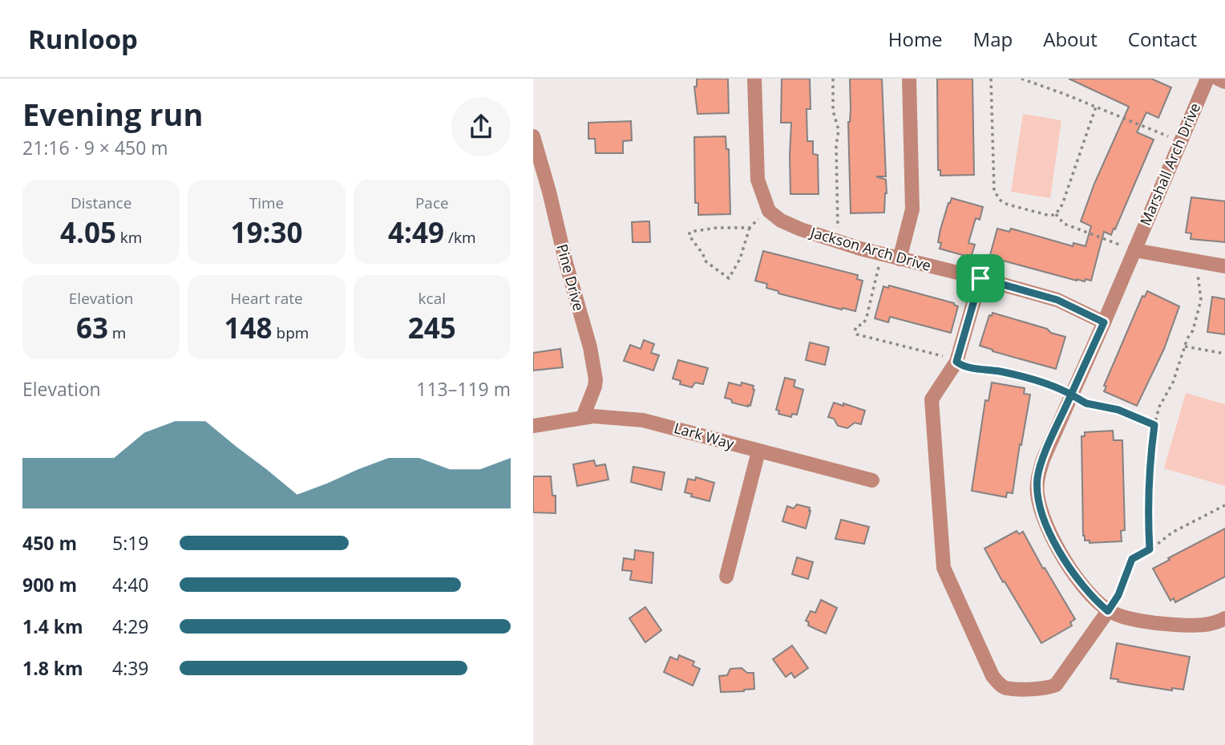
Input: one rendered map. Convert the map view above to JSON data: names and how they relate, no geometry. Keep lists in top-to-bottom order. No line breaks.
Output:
{"streets":{"street":["Marshall Arch Drive","Jackson Arch Drive","Pine Drive","Lark Way"]},"crossings":[["Marshall Arch Drive","Jackson Arch Drive"],["Pine Drive","Lark Way"]],"page":{"header":"Runloop","nav":["Home","Map","About","Contact"],"heading":["Evening run","21:16 · 9 × 450 m"],"stats":[["Distance","4.05 km"],["Time","19:30"],["Pace","4:49 /km"],["Elevation","63 m"],["Heart rate","148 bpm"],["kcal","245"]],"chart":["Elevation","113–119 m"],"list":[{"name":"450 m","note":"5:19"},{"name":"900 m","note":"4:40"},{"name":"1.4 km","note":"4:29"},{"name":"1.8 km","note":"4:39"}]}}
